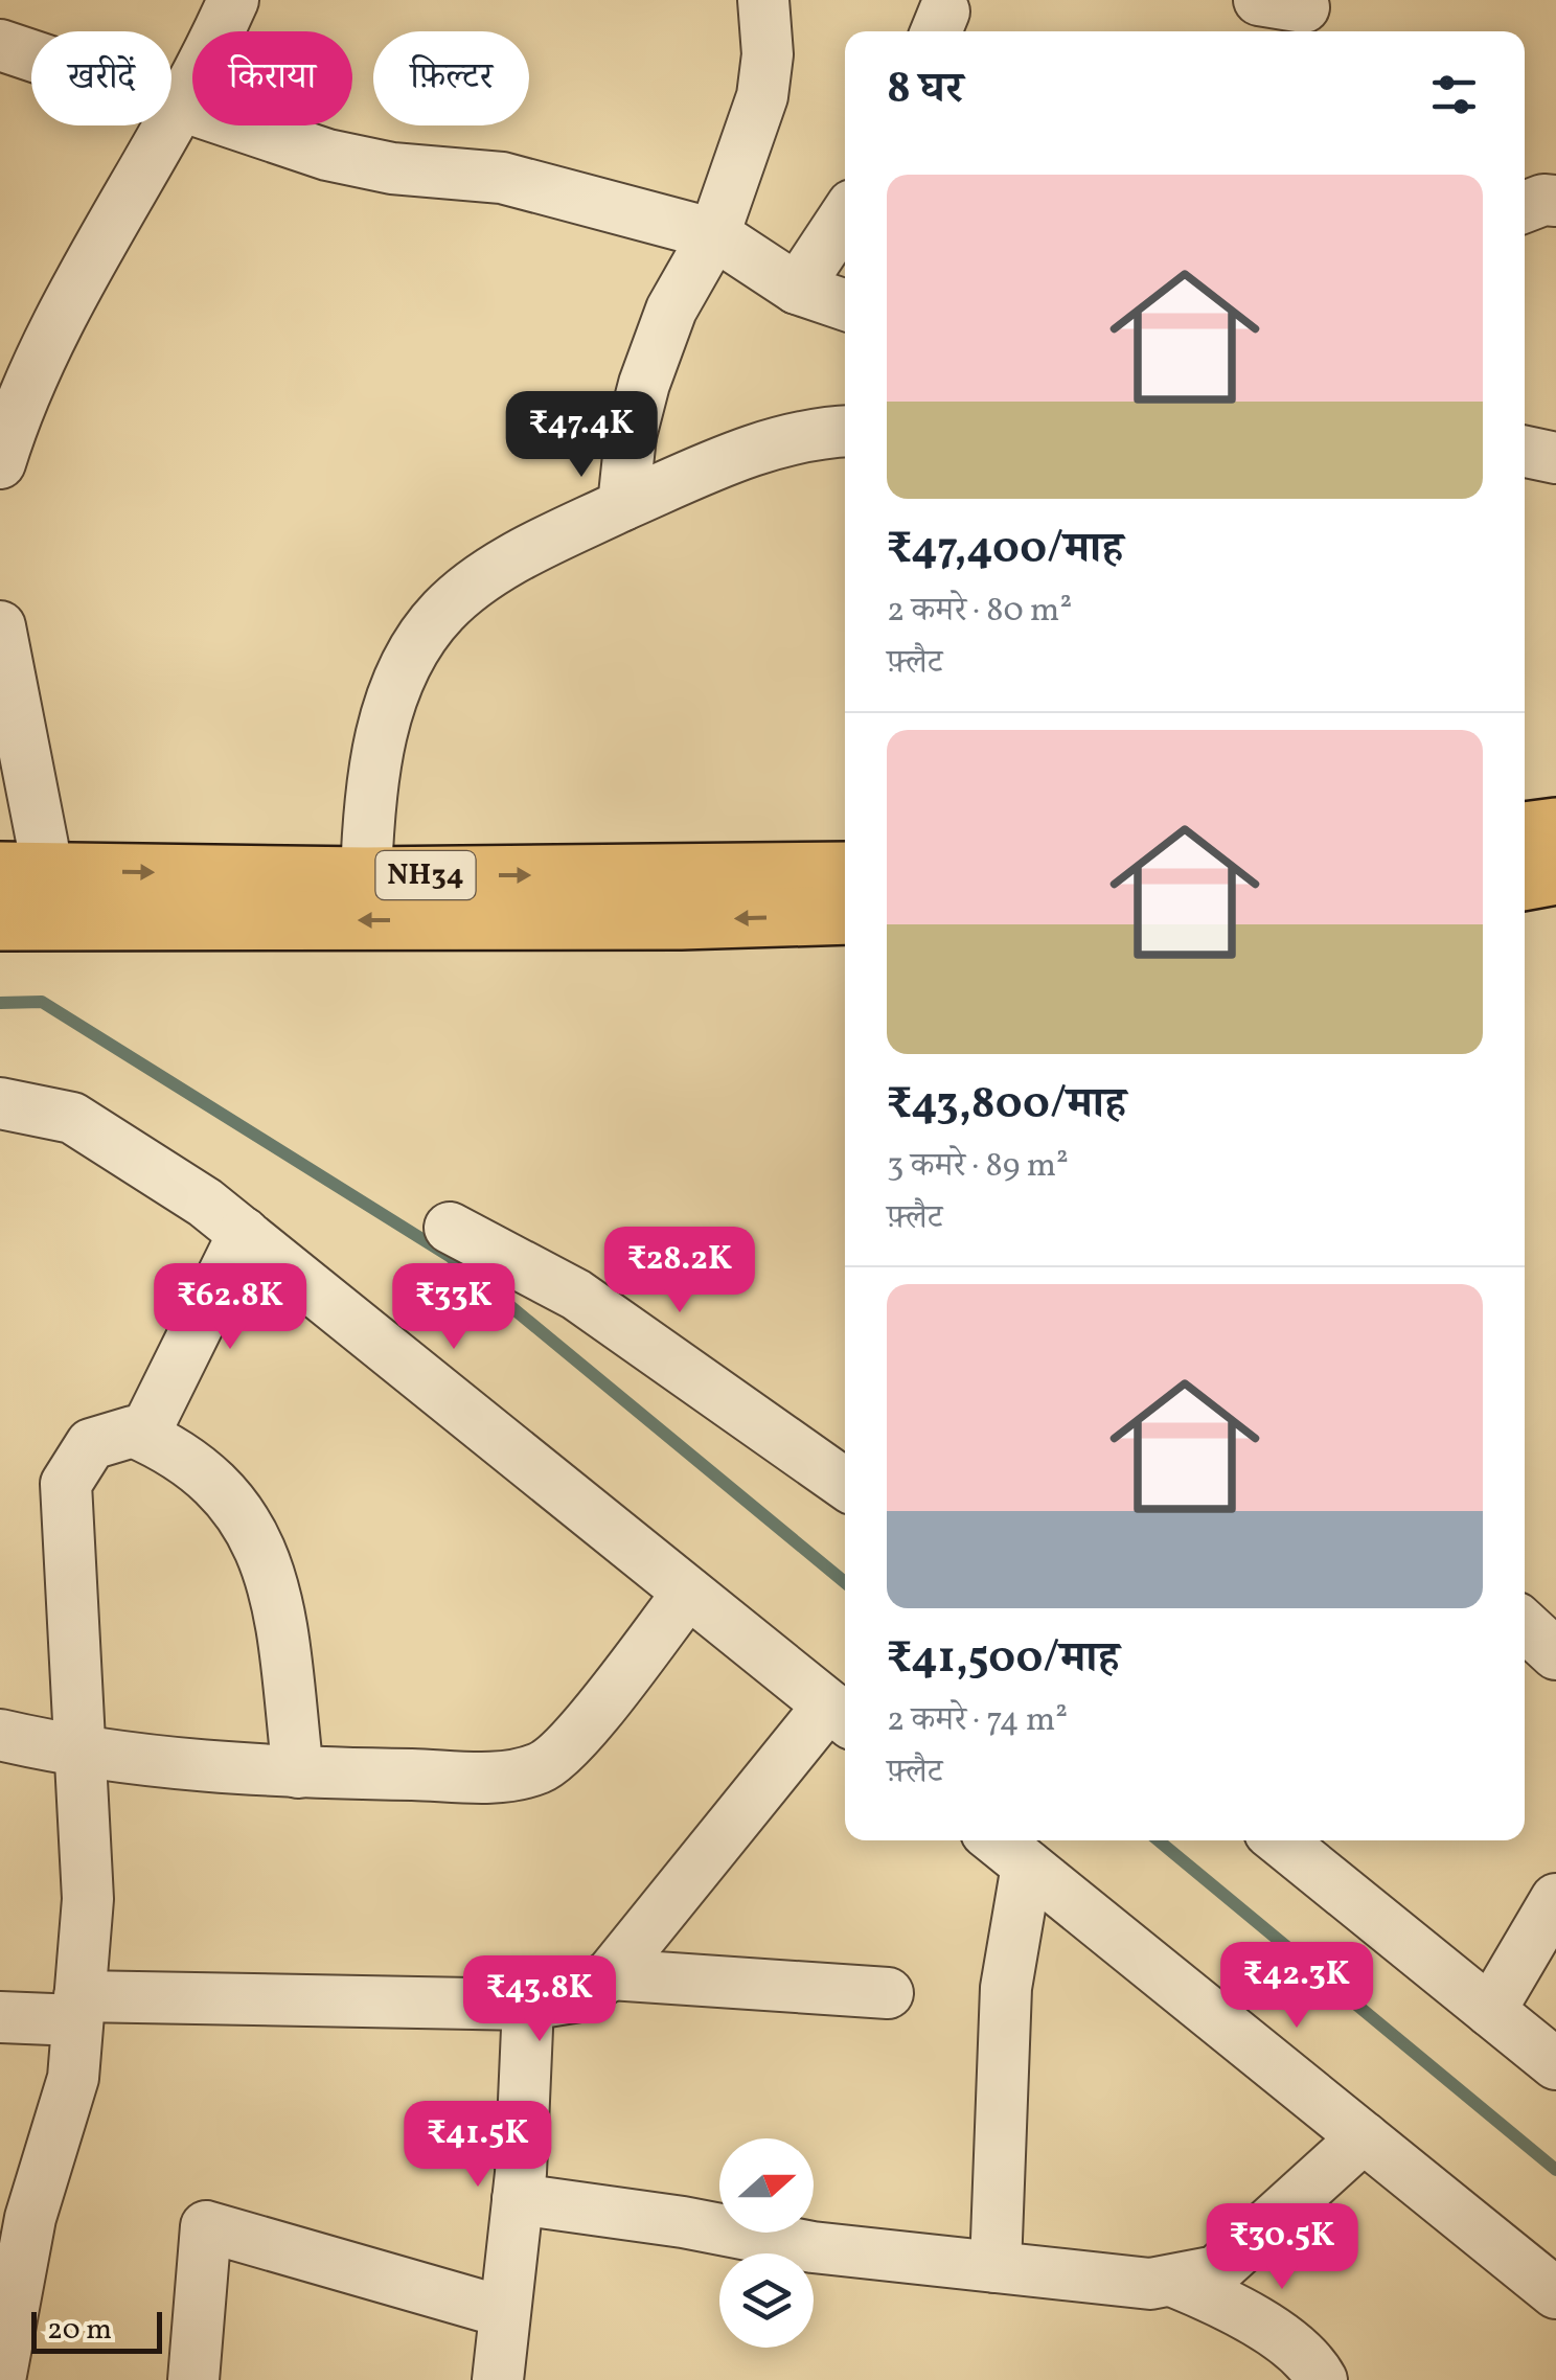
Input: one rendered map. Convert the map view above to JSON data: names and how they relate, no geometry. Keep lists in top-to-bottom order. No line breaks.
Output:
{"streets":{"highway":["NH34"]},"scale_bar":"20 m","north":"right","page":{"chip":["खरीदें","किराया","फ़िल्टर"],"heading":"8 घर","list":[{"name":"₹47,400/माह","note":"2 कमरे · 80 m² · फ़्लैट"},{"name":"₹43,800/माह","note":"3 कमरे · 89 m² · फ़्लैट"},{"name":"₹41,500/माह","note":"2 कमरे · 74 m² · फ़्लैट"}],"price":["₹47.4K","₹28.2K","₹62.8K","₹33K","₹42.3K","₹43.8K","₹41.5K","₹30.5K"],"scale":"20 m"}}
